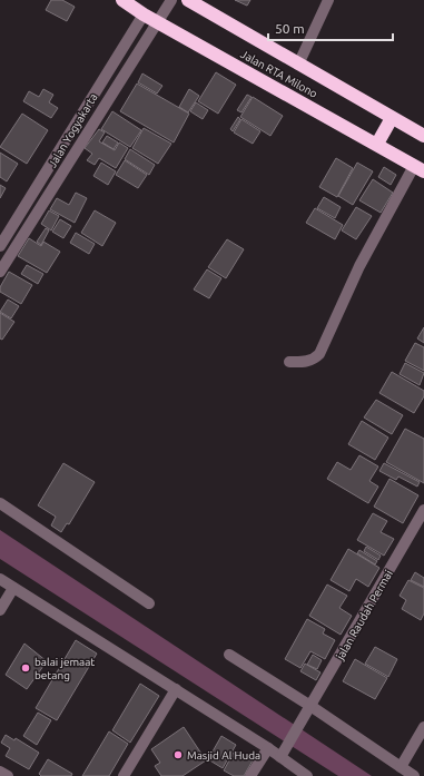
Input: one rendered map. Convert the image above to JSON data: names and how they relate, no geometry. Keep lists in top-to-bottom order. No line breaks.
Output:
{"streets":{"highway":["Jalan RTA Milono"],"street":["Jalan Yogyakarta","jalan Raudah Permai"]},"crossings":[["Jalan RTA Milono","Jalan Yogyakarta"]],"places":["balai jemaat betang","Masjid Al Huda"],"scale_bar":"50 m"}
